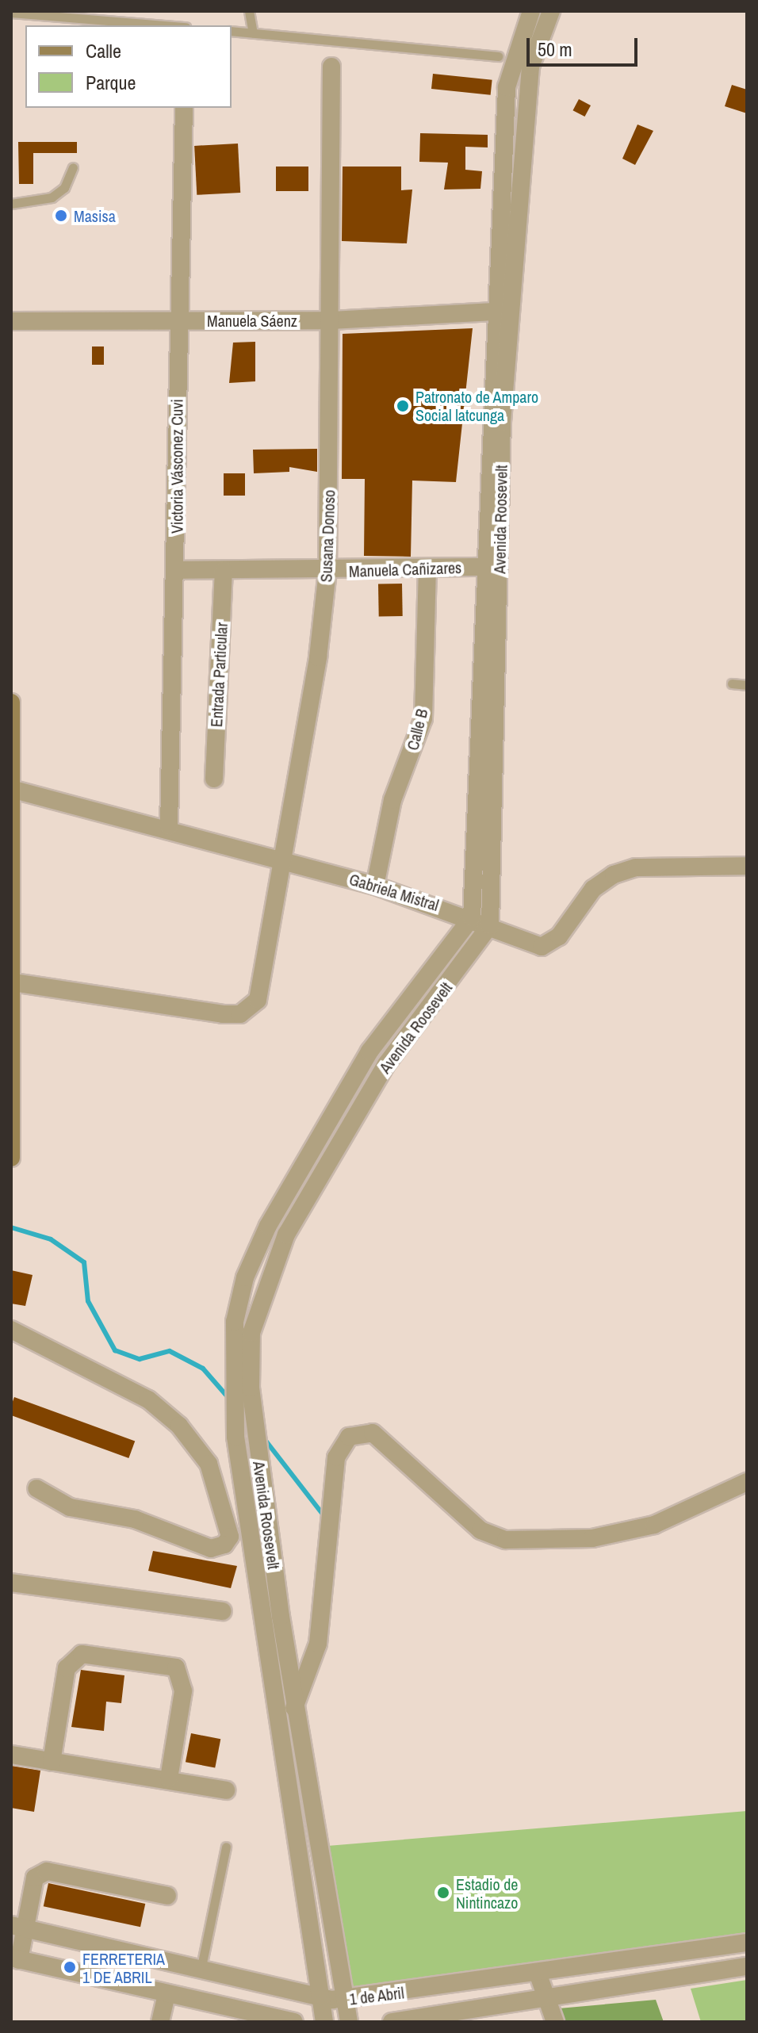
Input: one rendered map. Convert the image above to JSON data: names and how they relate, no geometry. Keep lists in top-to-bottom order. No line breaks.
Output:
{"streets":{"street":["Manuela Sáenz","Victoria Vásconez Cuvi","Avenida Roosevelt","Susana Donoso","Manuela Cañizares","Entrada Particular","Calle B","Gabriela Mistral","1 de Abril"]},"crossings":[["Manuela Sáenz","Victoria Vásconez Cuvi"],["Manuela Sáenz","Avenida Roosevelt"],["Manuela Sáenz","Susana Donoso"],["Victoria Vásconez Cuvi","Manuela Cañizares"],["Victoria Vásconez Cuvi","Gabriela Mistral"],["Avenida Roosevelt","Manuela Cañizares"],["Avenida Roosevelt","Gabriela Mistral"],["Avenida Roosevelt","1 de Abril"],["Susana Donoso","Manuela Cañizares"],["Susana Donoso","Gabriela Mistral"],["Manuela Cañizares","Entrada Particular"],["Manuela Cañizares","Calle B"],["Calle B","Gabriela Mistral"]],"places":["Masisa","Patronato de Amparo Social latcunga","Estadio de Nintincazo","FERRETERIA 1 DE ABRIL"],"legend":["Calle","Parque"],"scale_bar":"50 m"}
